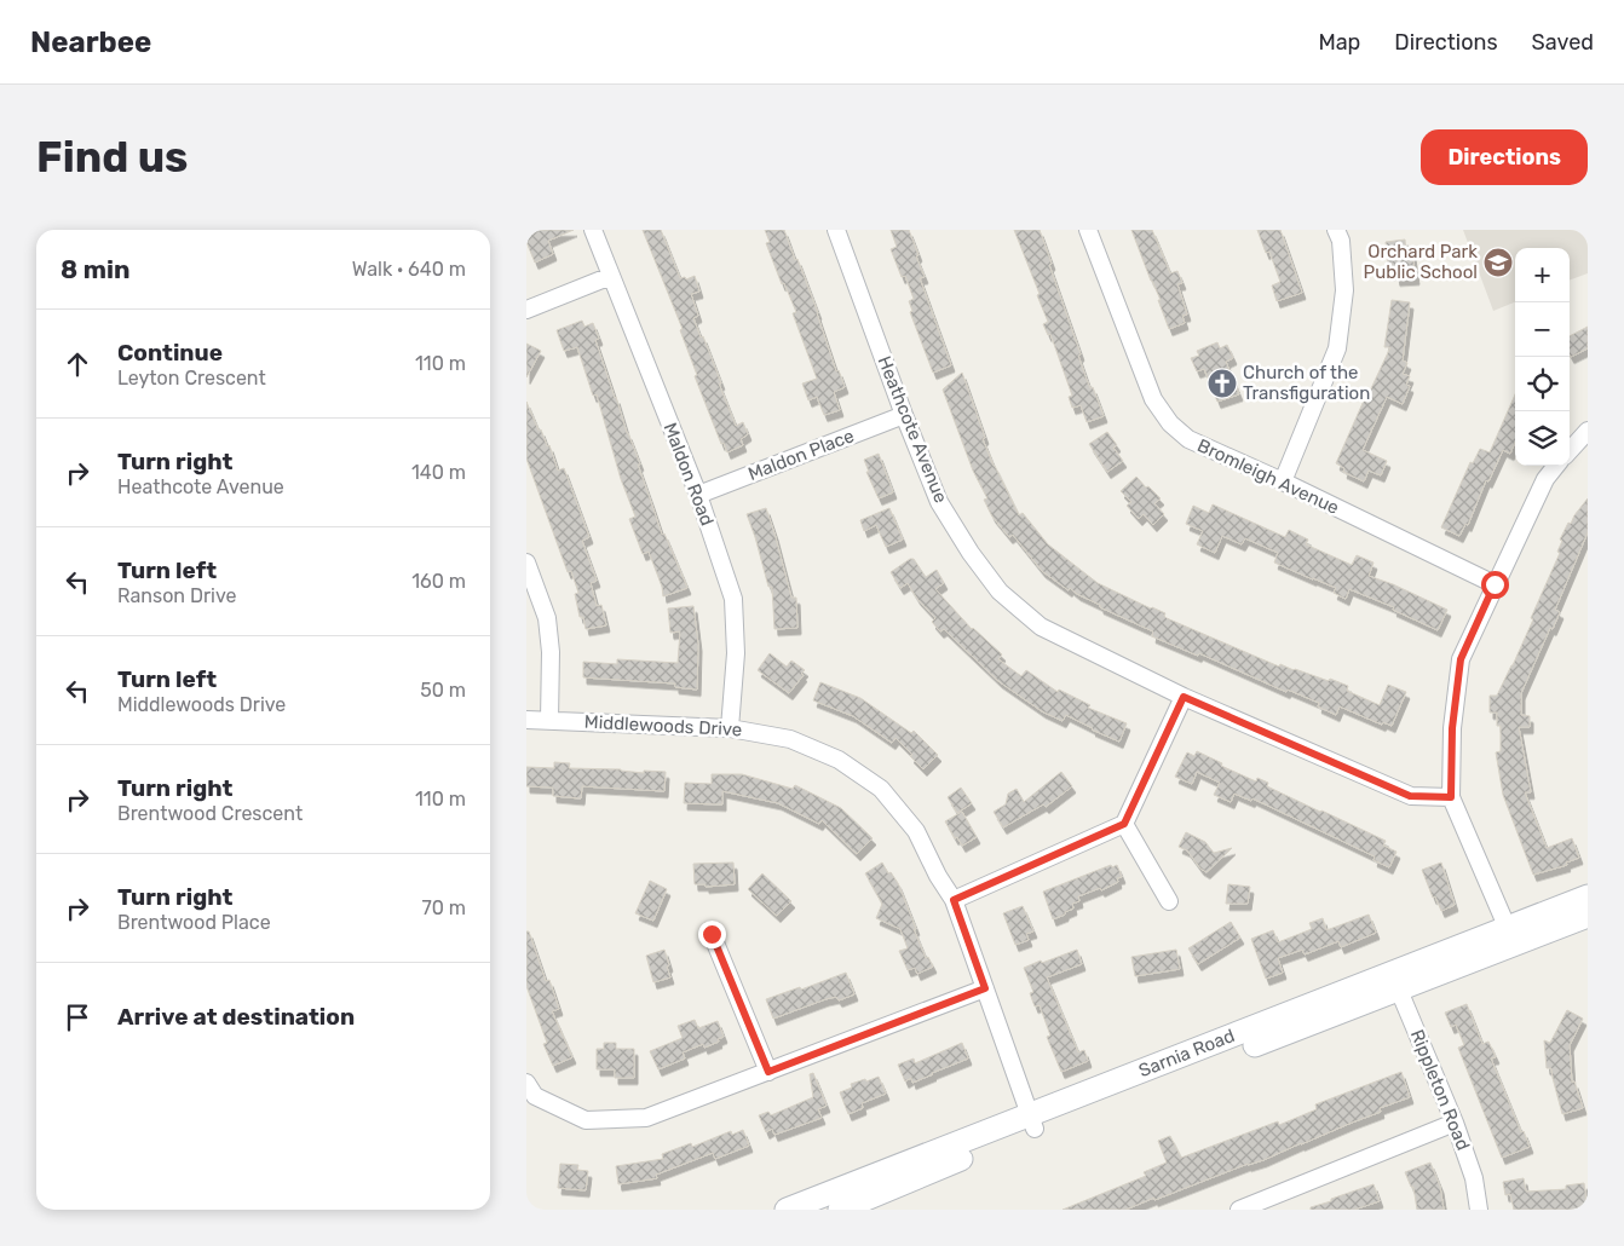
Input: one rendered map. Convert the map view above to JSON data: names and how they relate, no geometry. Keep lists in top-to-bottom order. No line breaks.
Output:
{"streets":{"main road":["Sarnia Road"],"street":["Heathcote Avenue","Maldon Place","Maldon Road","Bromleigh Avenue","Middlewoods Drive","Rippleton Road"]},"crossings":[["Heathcote Avenue","Maldon Place"],["Maldon Place","Maldon Road"],["Maldon Road","Middlewoods Drive"],["Middlewoods Drive","Sarnia Road"],["Sarnia Road","Rippleton Road"]],"places":{"school or university":["Orchard Park Public School"],"church":["Church of the Transfiguration"]},"page":{"header":"Nearbee","nav":["Map","Directions","Saved"],"buttons":"Directions","title":"Find us","heading":["8 min","Walk · 640 m"],"map_buttons":["+","−"],"list":[["Continue","Leyton Crescent","110 m"],["Turn right","Heathcote Avenue","140 m"],["Turn left","Ranson Drive","160 m"],["Turn left","Middlewoods Drive","50 m"],["Turn right","Brentwood Crescent","110 m"],["Turn right","Brentwood Place","70 m"],"Arrive at destination"]}}
